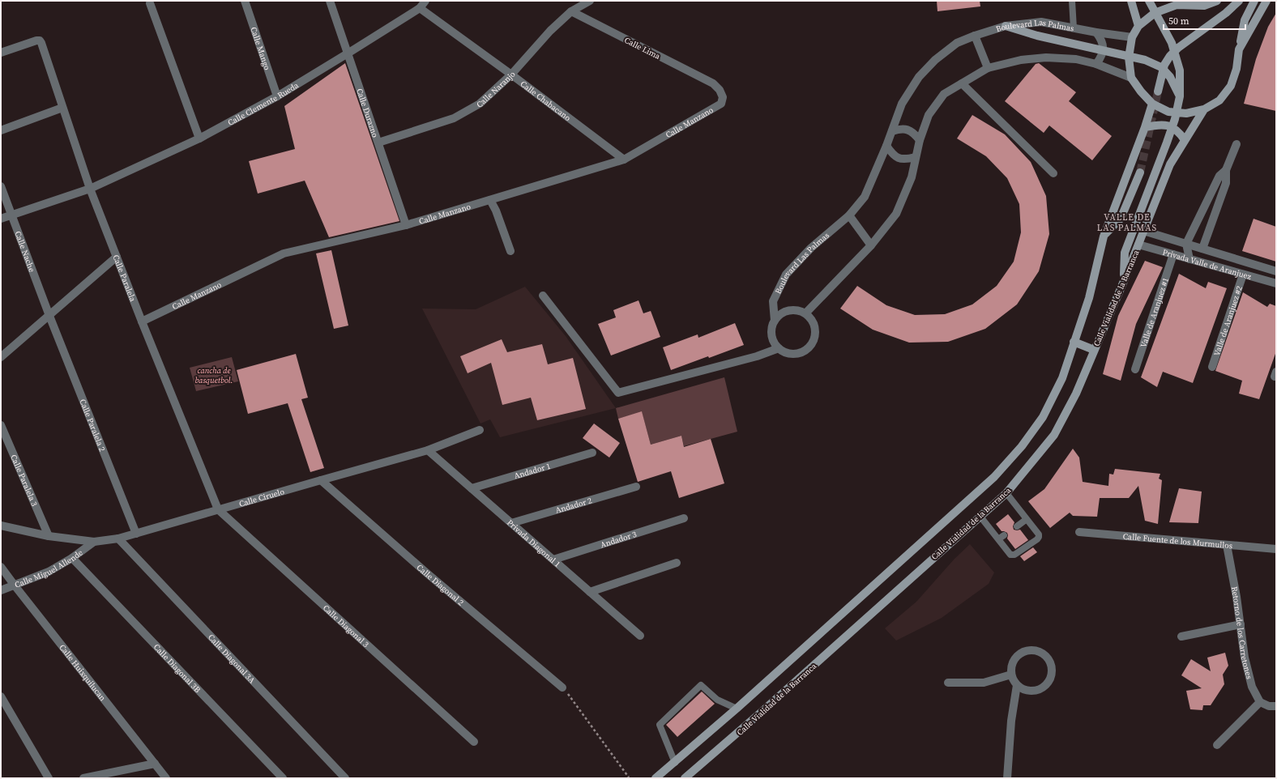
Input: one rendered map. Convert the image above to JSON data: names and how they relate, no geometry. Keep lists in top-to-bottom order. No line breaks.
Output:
{"streets":{"main road":["Calle Vialidad de la Barranca"],"street":["Boulevard Las Palmas","Calle Lima","Calle Mango","Calle Naranjo","Calle Chabacano","Calle Clemente Rueda","Calle Durazno","Calle Manzano","Calle Nache","Privada Valle de Aranjuez","Calle Paralela","Valle de Aranjuez #1","Valle de Aranjuez #2","Calle Paralela 2","Andador 1","Calle Paralela 3","Calle Ciruelo","Andador 2","Andador 3","Calle Fuente de los Murmullos","Privada Diagonal 1","Calle Miguel Allende","Calle Diagonal 2","Calle Diagonal 3","Retorno de los Carretones","Calle Diagonal 3A","Calle Diagonal 3B","Calle Huixquilucan"]},"crossings":[["Boulevard Las Palmas","Calle Vialidad de la Barranca"],["Calle Lima","Calle Naranjo"],["Calle Lima","Calle Manzano"],["Calle Mango","Calle Clemente Rueda"],["Calle Naranjo","Calle Chabacano"],["Calle Naranjo","Calle Durazno"],["Calle Chabacano","Calle Clemente Rueda"],["Calle Chabacano","Calle Manzano"],["Calle Clemente Rueda","Calle Durazno"],["Calle Clemente Rueda","Calle Nache"],["Calle Clemente Rueda","Calle Paralela"],["Calle Durazno","Calle Manzano"],["Calle Manzano","Calle Paralela"],["Calle Nache","Calle Paralela 2"],["Privada Valle de Aranjuez","Calle Vialidad de la Barranca"],["Privada Valle de Aranjuez","Valle de Aranjuez #1"],["Privada Valle de Aranjuez","Valle de Aranjuez #2"],["Calle Paralela","Calle Ciruelo"],["Calle Paralela","Calle Diagonal 3"],["Calle Paralela 2","Calle Ciruelo"],["Andador 1","Privada Diagonal 1"],["Calle Ciruelo","Privada Diagonal 1"],["Calle Ciruelo","Calle Miguel Allende"],["Calle Ciruelo","Calle Diagonal 2"],["Calle Ciruelo","Calle Diagonal 3"],["Calle Ciruelo","Calle Diagonal 3A"],["Andador 2","Privada Diagonal 1"],["Andador 3","Privada Diagonal 1"],["Calle Fuente de los Murmullos","Retorno de los Carretones"],["Calle Miguel Allende","Calle Diagonal 3B"],["Calle Miguel Allende","Calle Huixquilucan"]],"districts":["VALLE DE LAS PALMAS"],"parks":["cancha de basquetbol."],"scale_bar":"50 m"}
